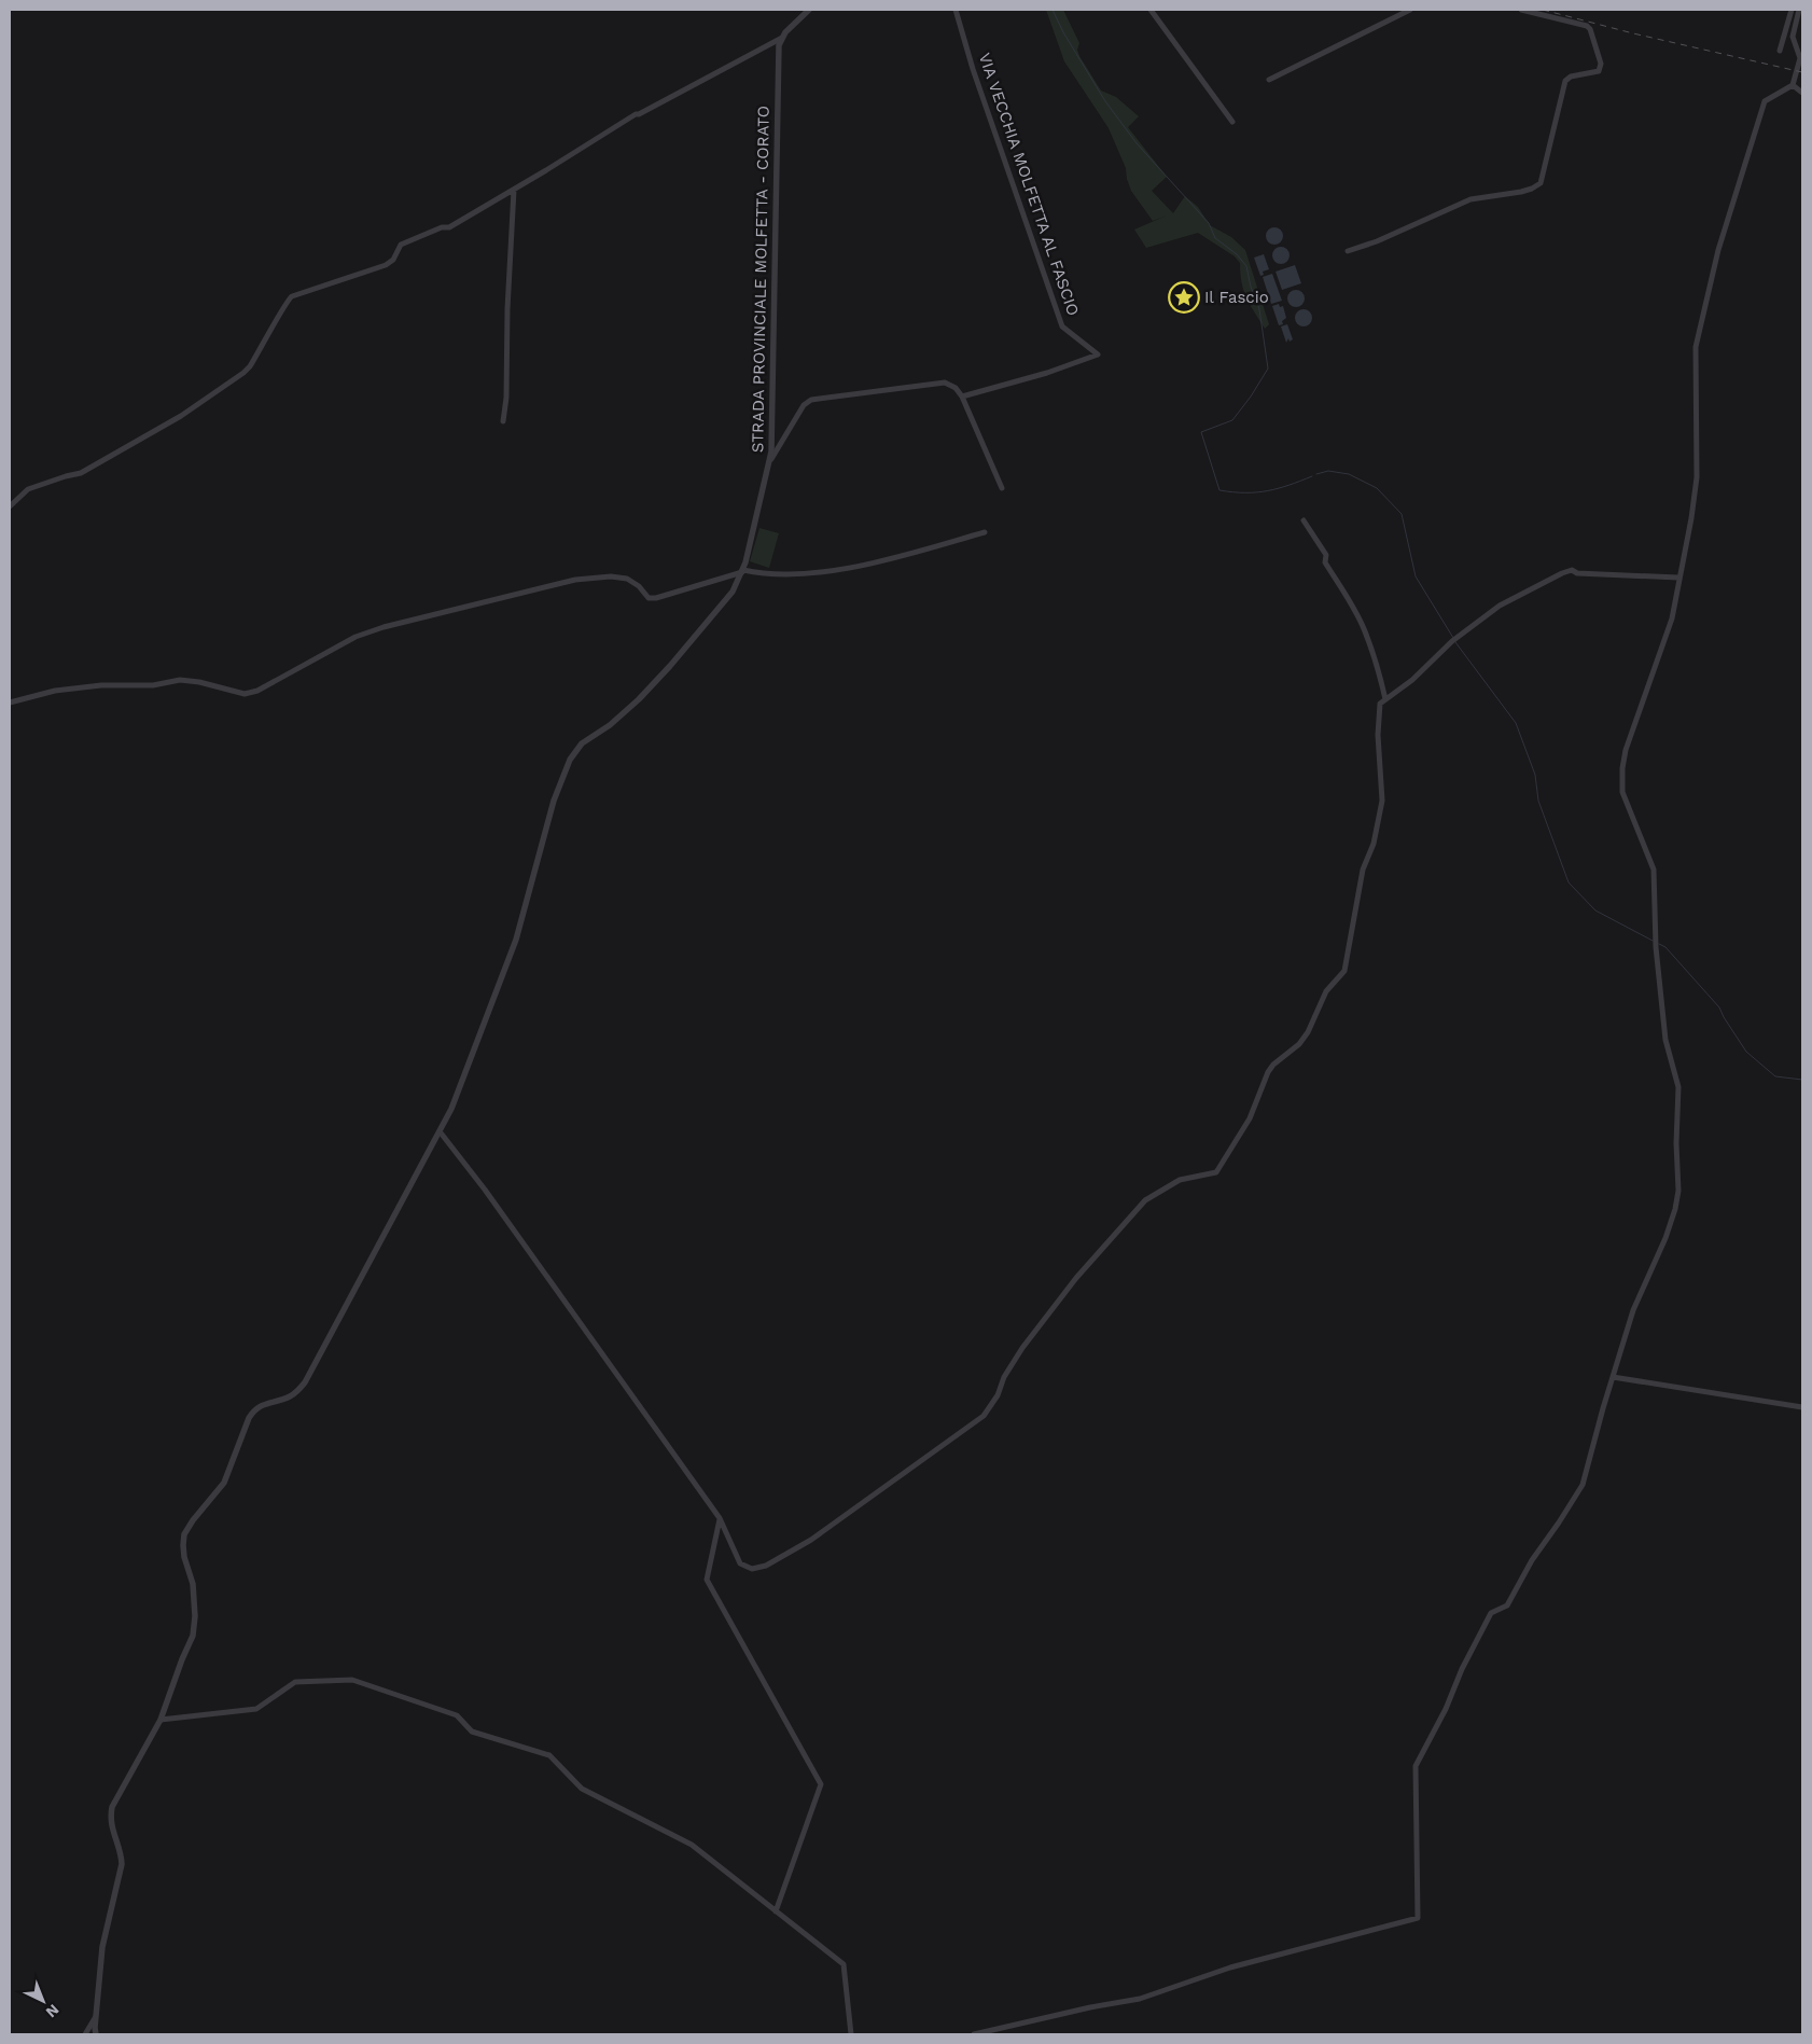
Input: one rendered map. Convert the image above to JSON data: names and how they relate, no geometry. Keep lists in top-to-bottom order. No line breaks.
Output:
{"streets":{"street":["VIA VECCHIA MOLFETTA AL FASCIO","STRADA PROVINCIALE MOLFETTA - CORATO"]},"places":{"place":["Il Fascio"]},"north":"bottom right"}
